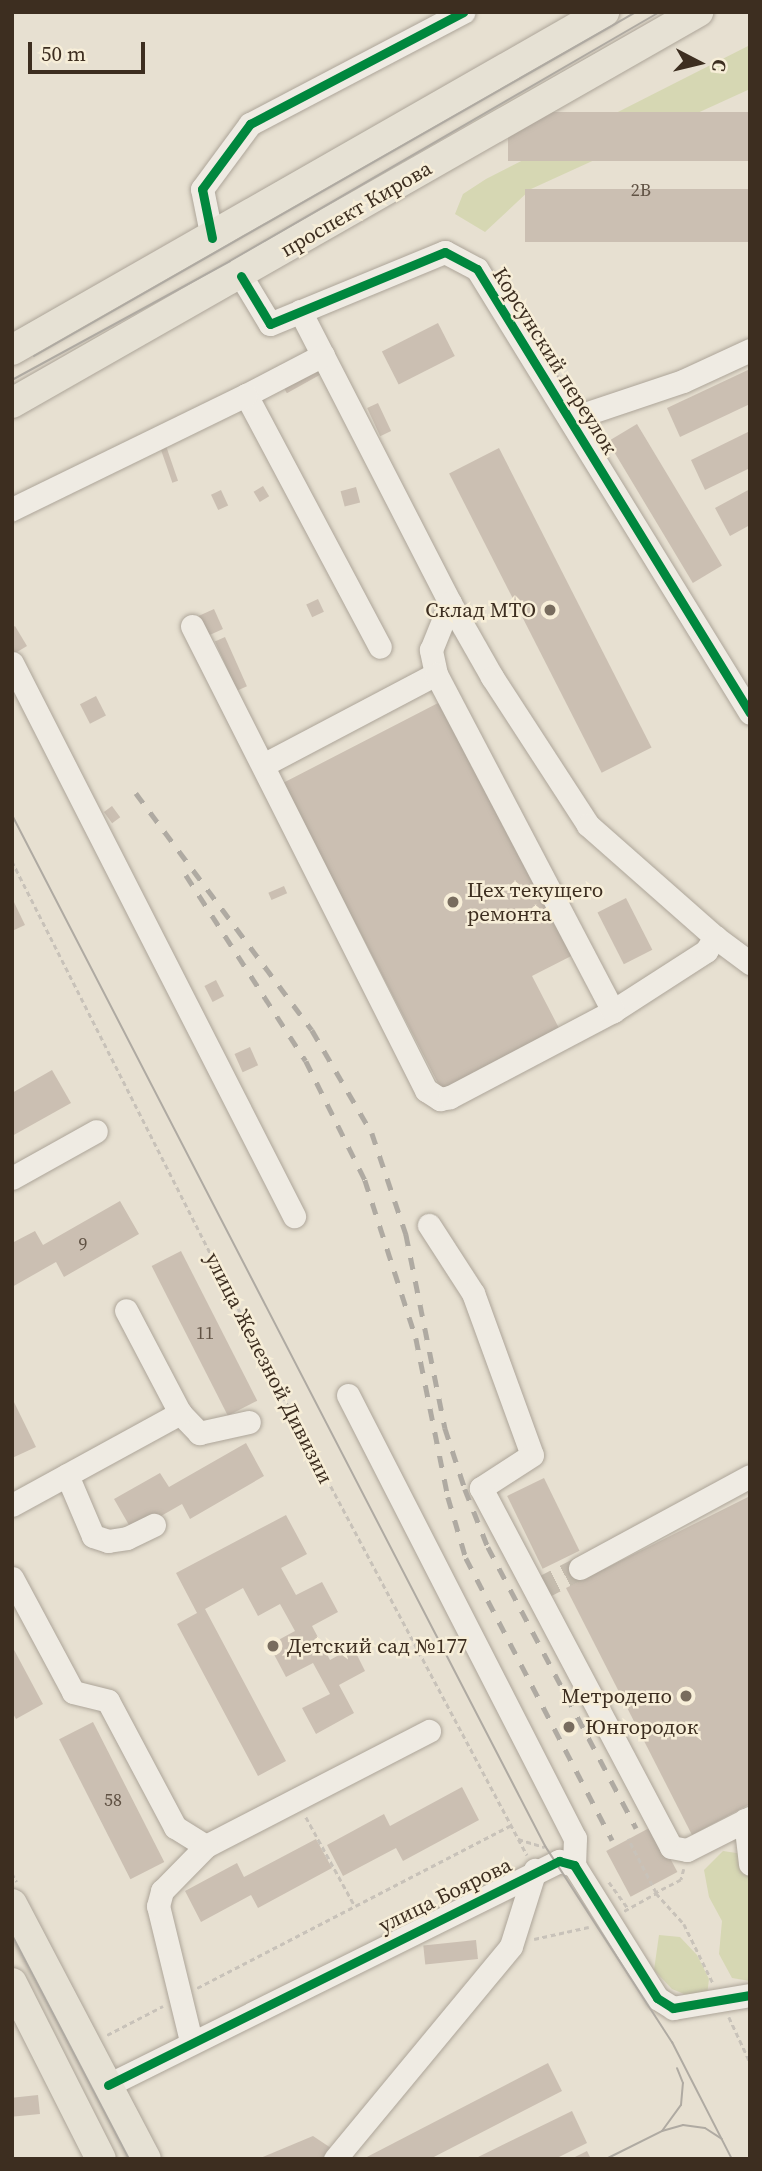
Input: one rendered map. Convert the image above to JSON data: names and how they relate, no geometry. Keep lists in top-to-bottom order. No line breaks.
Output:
{"streets":{"main road":["проспект Кирова"],"street":["Корсунский переулок","улица Боярова"],"path":["улица Железной Дивизии"]},"crossings":[["проспект Кирова","Корсунский переулок"],["улица Железной Дивизии","улица Боярова"]],"places":["Склад МТО","Цех текущего ремонта","Детский сад №177","Метродепо","Юнгородок"],"house_numbers":["2В","9","11","58"],"scale_bar":"50 m","north":"right"}
